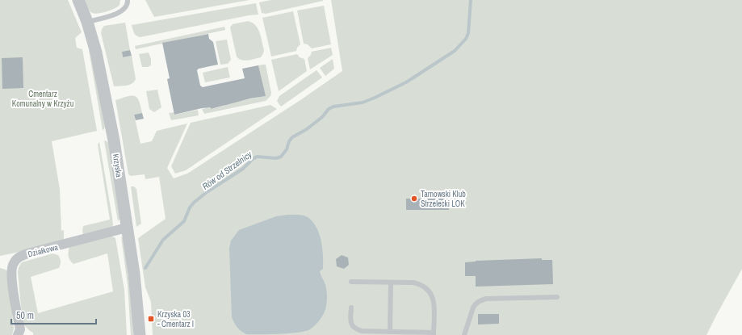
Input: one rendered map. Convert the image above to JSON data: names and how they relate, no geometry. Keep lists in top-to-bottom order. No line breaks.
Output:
{"streets":{"street":["Krzyska","Działkowa"]},"crossings":[["Krzyska","Działkowa"]],"water":["Rów od Strzelnicy"],"parks":["Cmentarz Komunalny w Krzyżu"],"places":{"other":["Tarnowski Klub Strzelecki LOK"],"transit":["Krzyska 03 - Cmentarz I"]},"scale_bar":"50 m"}
